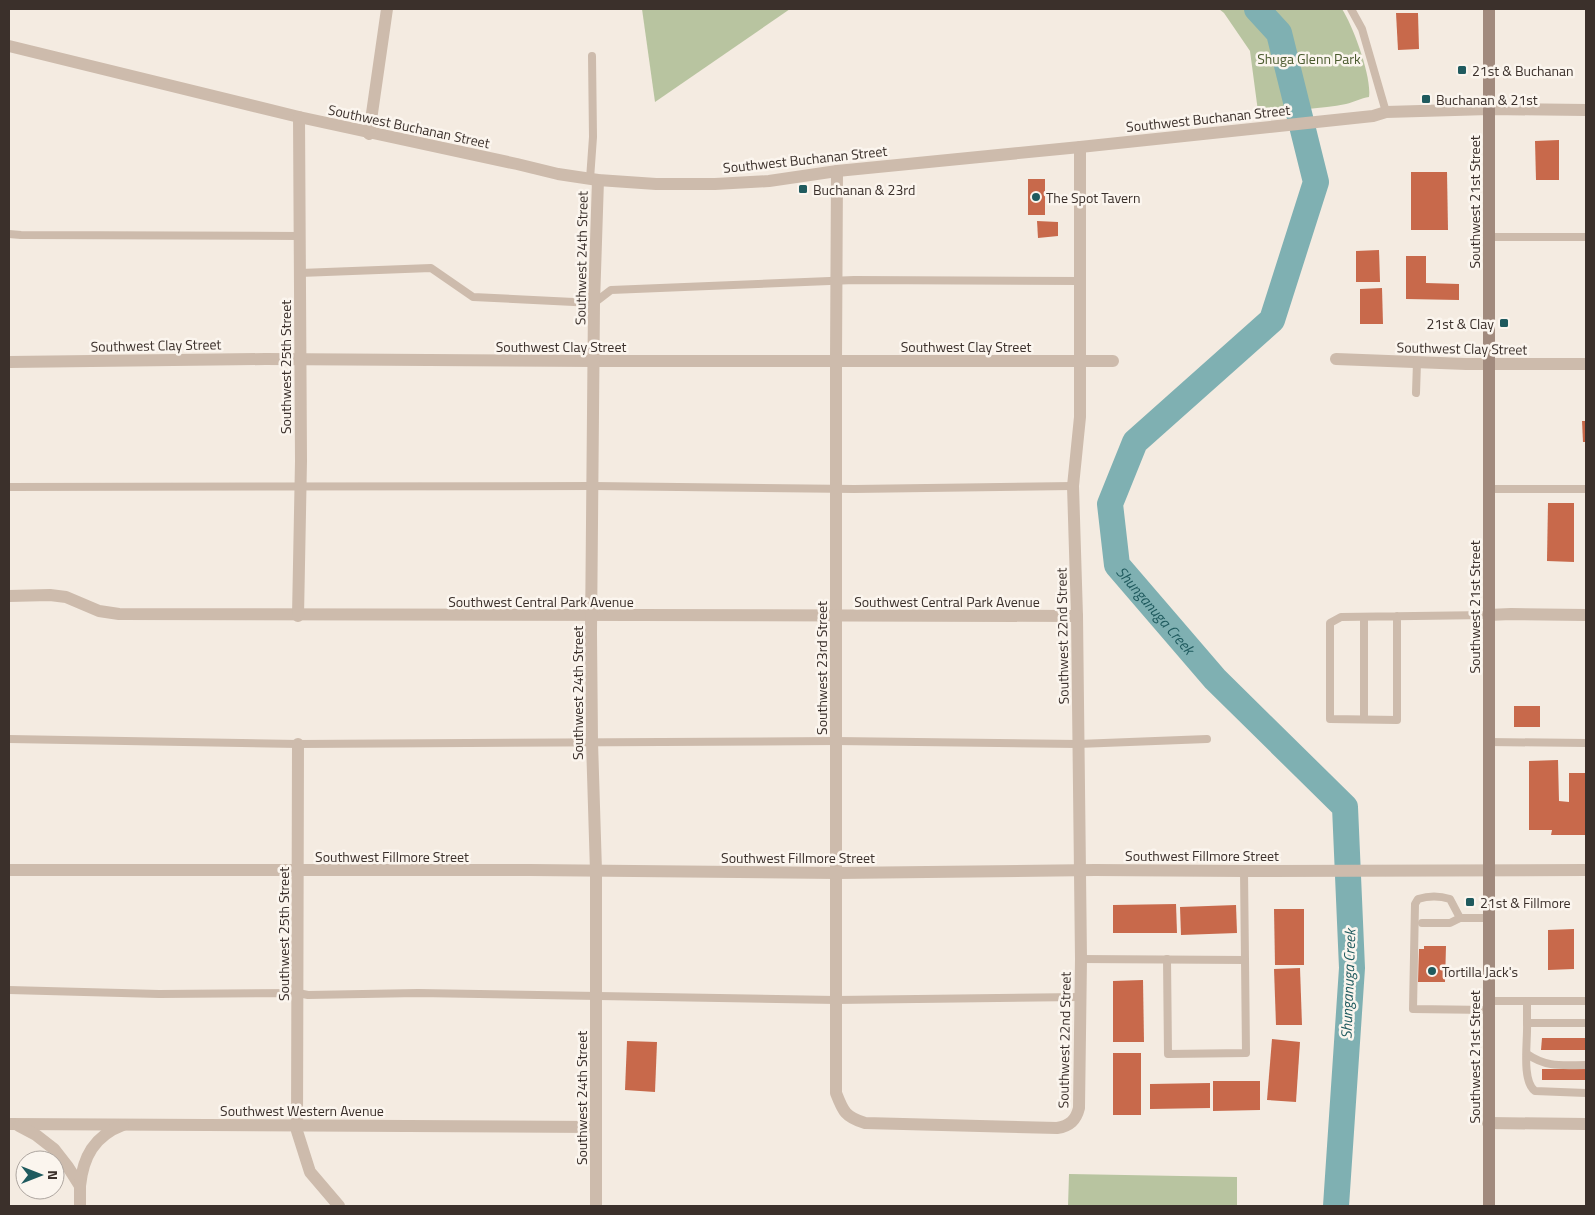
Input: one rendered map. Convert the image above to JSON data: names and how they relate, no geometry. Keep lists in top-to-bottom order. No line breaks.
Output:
{"streets":{"main road":["Southwest 21st Street"],"street":["Southwest Buchanan Street","Southwest 24th Street","Southwest Clay Street","Southwest 25th Street","Southwest Central Park Avenue","Southwest 22nd Street","Southwest 23rd Street","Southwest Fillmore Street","Southwest Western Avenue"]},"crossings":[["Southwest Buchanan Street","Southwest 21st Street"],["Southwest Buchanan Street","Southwest 24th Street"],["Southwest Buchanan Street","Southwest 25th Street"],["Southwest Buchanan Street","Southwest 22nd Street"],["Southwest Buchanan Street","Southwest 23rd Street"],["Southwest 21st Street","Southwest Clay Street"],["Southwest 21st Street","Southwest Fillmore Street"],["Southwest 24th Street","Southwest Clay Street"],["Southwest 24th Street","Southwest Central Park Avenue"],["Southwest 24th Street","Southwest Fillmore Street"],["Southwest 24th Street","Southwest Western Avenue"],["Southwest Clay Street","Southwest 25th Street"],["Southwest Clay Street","Southwest 22nd Street"],["Southwest Clay Street","Southwest 23rd Street"],["Southwest 25th Street","Southwest Central Park Avenue"],["Southwest 25th Street","Southwest Fillmore Street"],["Southwest 25th Street","Southwest Western Avenue"],["Southwest Central Park Avenue","Southwest 22nd Street"],["Southwest Central Park Avenue","Southwest 23rd Street"],["Southwest 22nd Street","Southwest 23rd Street"],["Southwest 22nd Street","Southwest Fillmore Street"],["Southwest 23rd Street","Southwest Fillmore Street"]],"water":["Shunganuga Creek"],"parks":["Shuga Glenn Park"],"places":{"transit":["21st & Buchanan","Buchanan & 21st","Buchanan & 23rd","21st & Clay","21st & Fillmore"],"other":["The Spot Tavern","Tortilla Jack's"]},"north":"right"}
